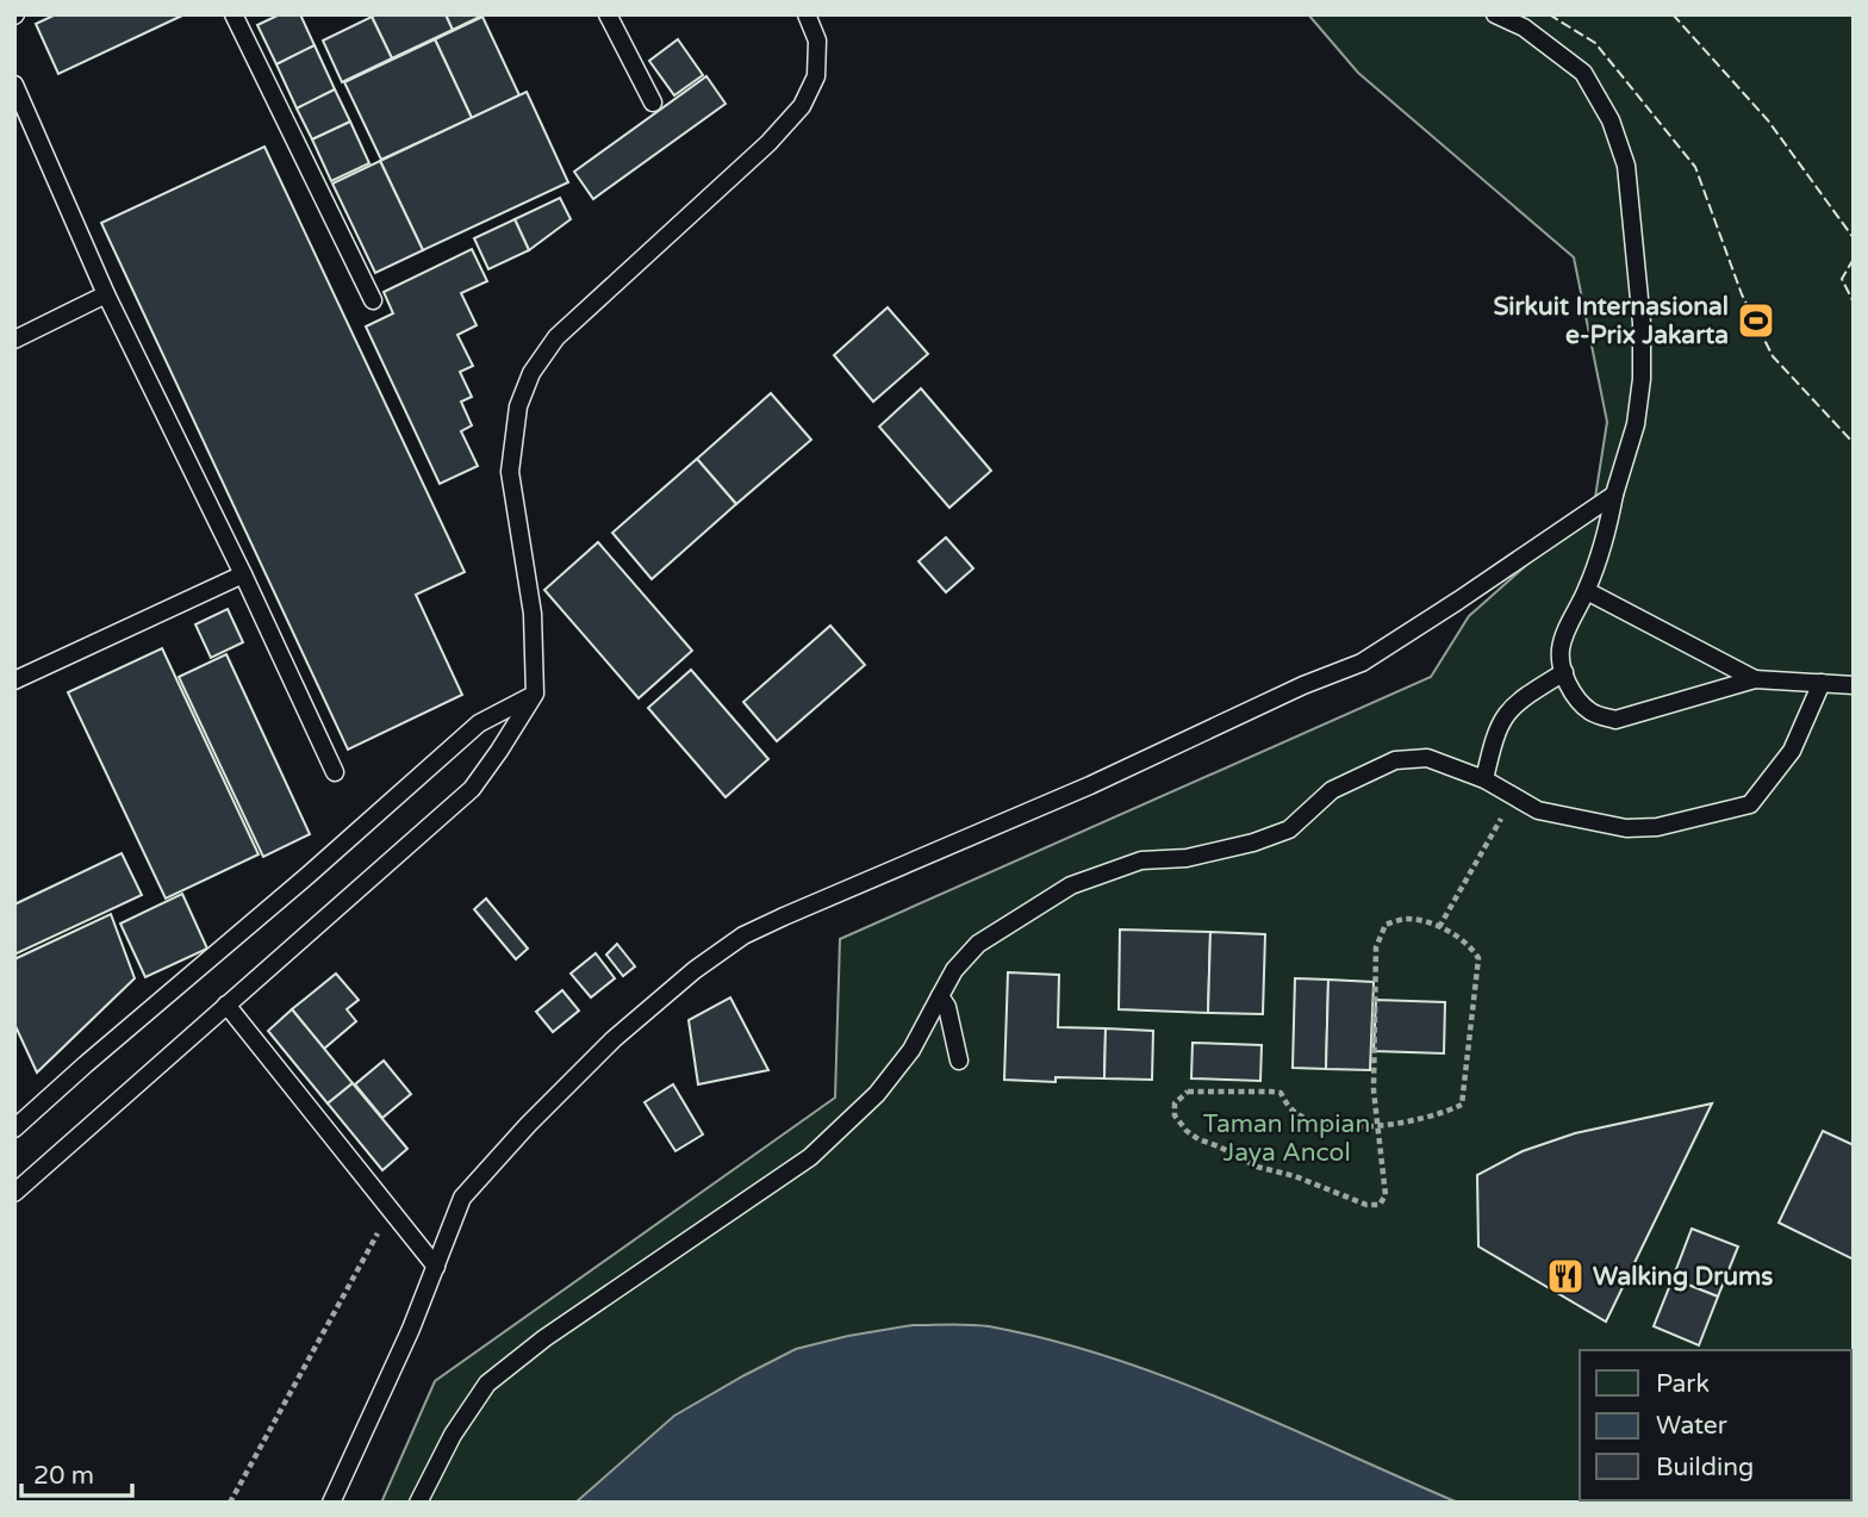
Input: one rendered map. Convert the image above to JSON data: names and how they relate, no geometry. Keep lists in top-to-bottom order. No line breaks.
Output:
{"parks":["Taman Impian Jaya Ancol"],"places":{"sports":["Sirkuit Internasional e-Prix Jakarta"],"restaurant":["Walking Drums"]},"legend":["Park","Water","Building"],"scale_bar":"20 m"}
